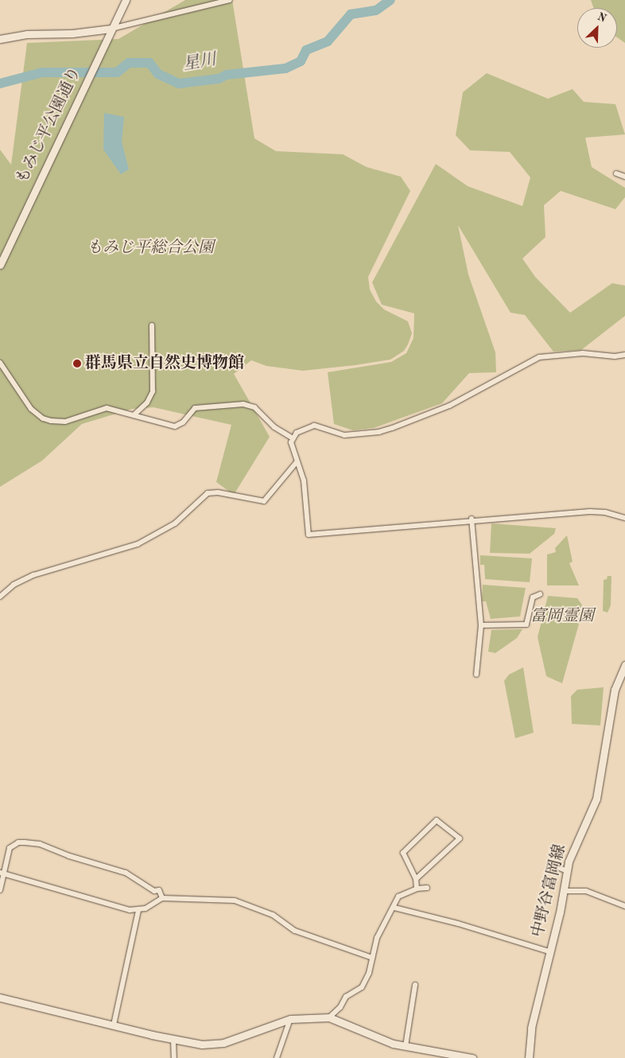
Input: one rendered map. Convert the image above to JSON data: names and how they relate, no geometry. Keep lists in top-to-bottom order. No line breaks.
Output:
{"streets":{"street":["もみじ平公園通り","中野谷富岡線"]},"water":["星川"],"parks":["もみじ平総合公園","富岡霊園"],"places":["群馬県立自然史博物館"],"north":"top right"}
